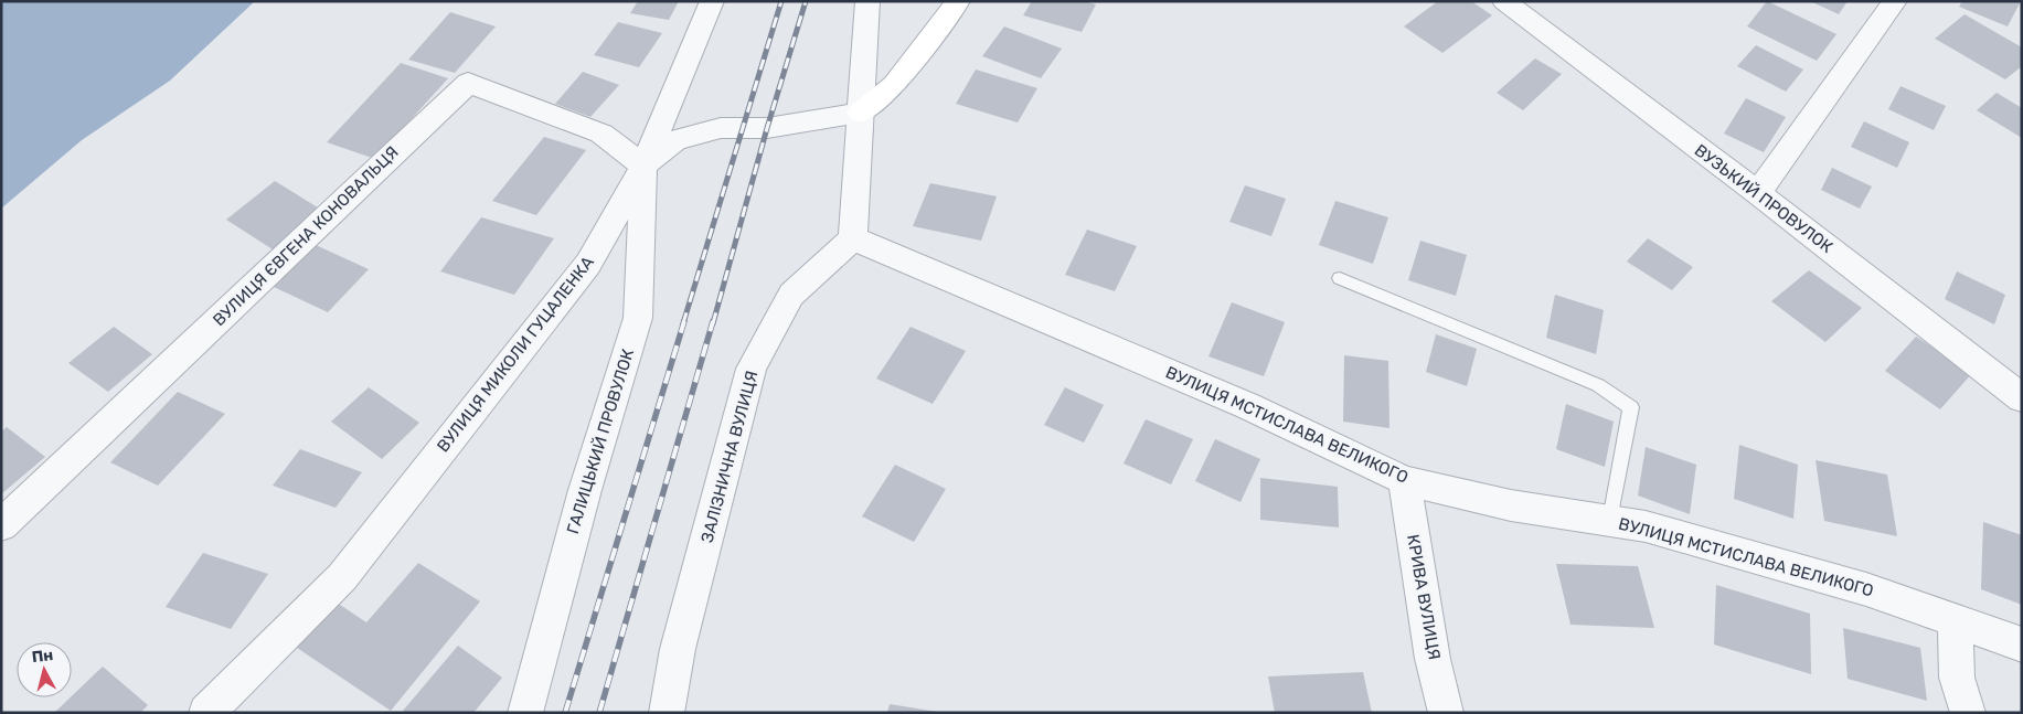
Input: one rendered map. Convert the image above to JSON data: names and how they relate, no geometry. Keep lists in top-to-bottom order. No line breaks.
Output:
{"streets":{"street":["ВУЗЬКИЙ ПРОВУЛОК","ВУЛИЦЯ ЄВГЕНА КОНОВАЛЬЦЯ","ВУЛИЦЯ МИКОЛИ ГУЦАЛЕНКА","ВУЛИЦЯ МСТИСЛАВА ВЕЛИКОГО","ГАЛИЦЬКИЙ ПРОВУЛОК","ЗАЛІЗНИЧНА ВУЛИЦЯ","КРИВА ВУЛИЦЯ"]},"crossings":[["ВУЛИЦЯ ЄВГЕНА КОНОВАЛЬЦЯ","ВУЛИЦЯ МИКОЛИ ГУЦАЛЕНКА"],["ВУЛИЦЯ ЄВГЕНА КОНОВАЛЬЦЯ","ГАЛИЦЬКИЙ ПРОВУЛОК"],["ВУЛИЦЯ МИКОЛИ ГУЦАЛЕНКА","ГАЛИЦЬКИЙ ПРОВУЛОК"],["ВУЛИЦЯ МСТИСЛАВА ВЕЛИКОГО","ЗАЛІЗНИЧНА ВУЛИЦЯ"],["ВУЛИЦЯ МСТИСЛАВА ВЕЛИКОГО","КРИВА ВУЛИЦЯ"]],"north":"top"}
